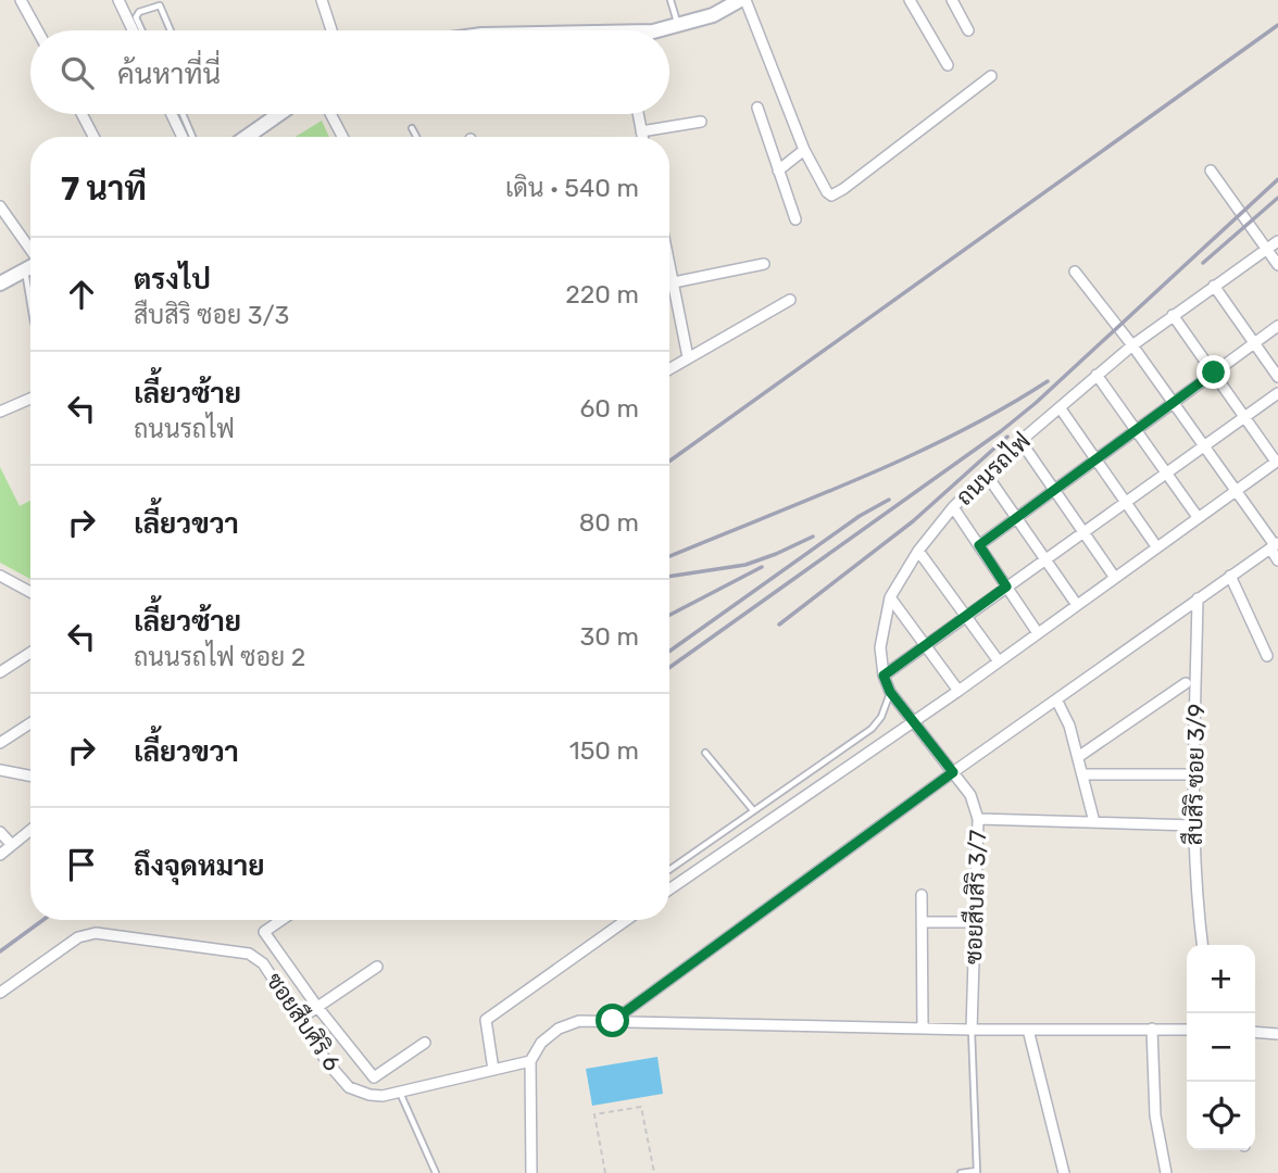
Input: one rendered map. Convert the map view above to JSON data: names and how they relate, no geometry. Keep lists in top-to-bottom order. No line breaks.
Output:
{"streets":{"street":["ถนนรถไฟ","สืบสิริ ซอย 3/9","ซอยสืบสิริ 3/7","ซอยสืบศิริ 6"]},"crossings":[["ถนนรถไฟ","ซอยสืบสิริ 3/7"]],"page":{"search":"ค้นหาที่นี่","heading":["7 นาที","เดิน · 540 m"],"list":[["ตรงไป","สืบสิริ ซอย 3/3","220 m"],["เลี้ยวซ้าย","ถนนรถไฟ","60 m"],["เลี้ยวขวา","80 m"],["เลี้ยวซ้าย","ถนนรถไฟ ซอย 2","30 m"],["เลี้ยวขวา","150 m"],"ถึงจุดหมาย"],"map_buttons":["+","−"]}}
